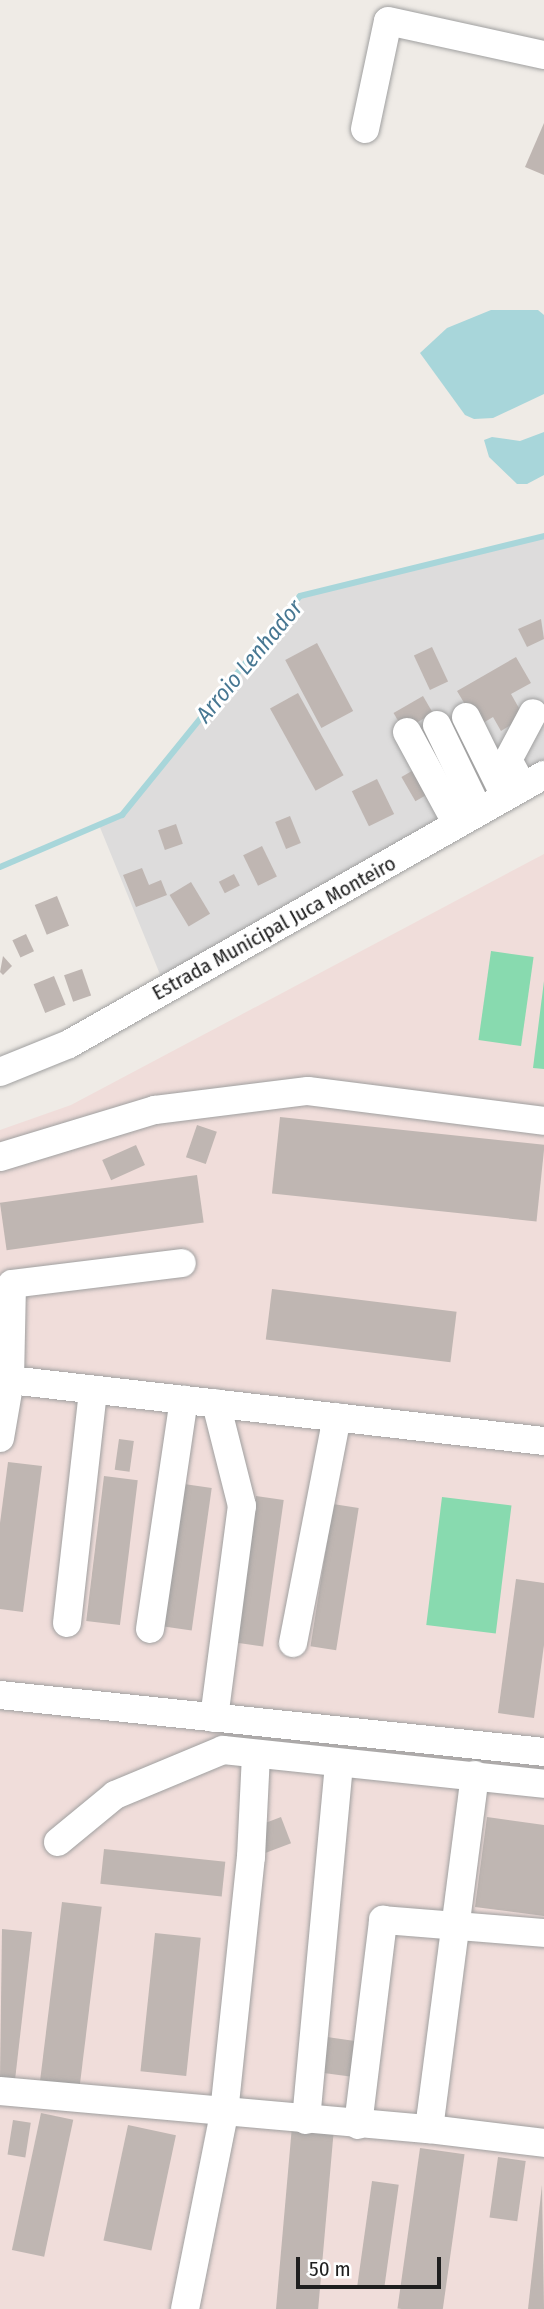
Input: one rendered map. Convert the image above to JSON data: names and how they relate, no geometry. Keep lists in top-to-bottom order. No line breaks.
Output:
{"streets":{"street":["Estrada Municipal Juca Monteiro"]},"water":["Arroio Lenhador"],"scale_bar":"50 m"}
